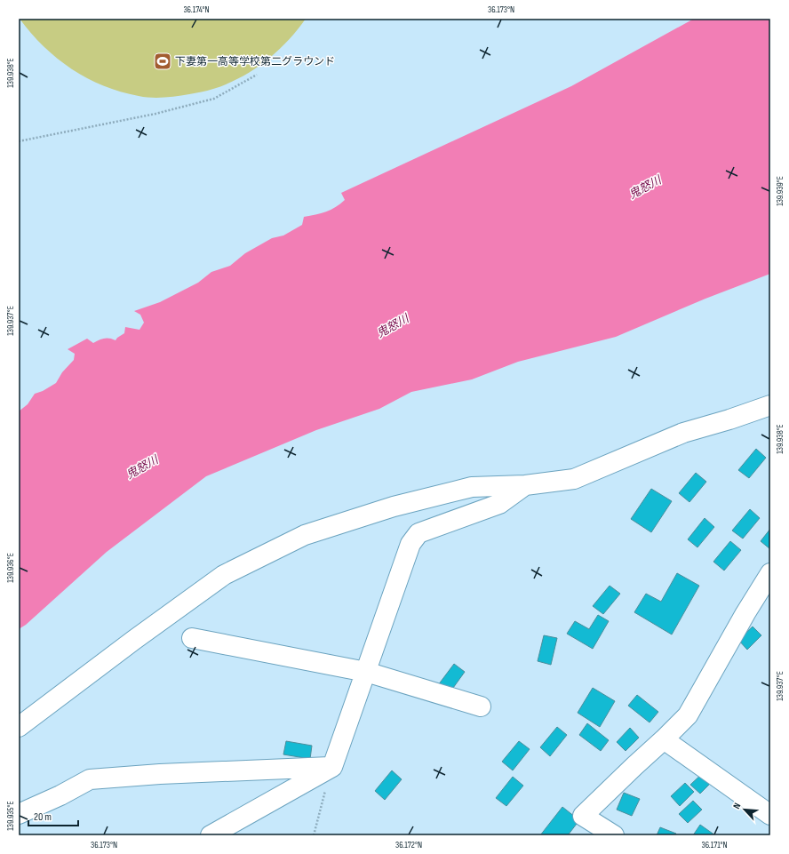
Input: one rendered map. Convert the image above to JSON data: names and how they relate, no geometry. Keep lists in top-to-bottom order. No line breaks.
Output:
{"water":["鬼怒川"],"places":{"sports":["下妻第一高等学校第二グラウンド"]},"scale_bar":"20 m","north":"top left","coordinates":["36.174°N","36.173°N","139.938°E","139.939°E","139.937°E","139.936°E","139.935°E","36.172°N","36.171°N"]}
